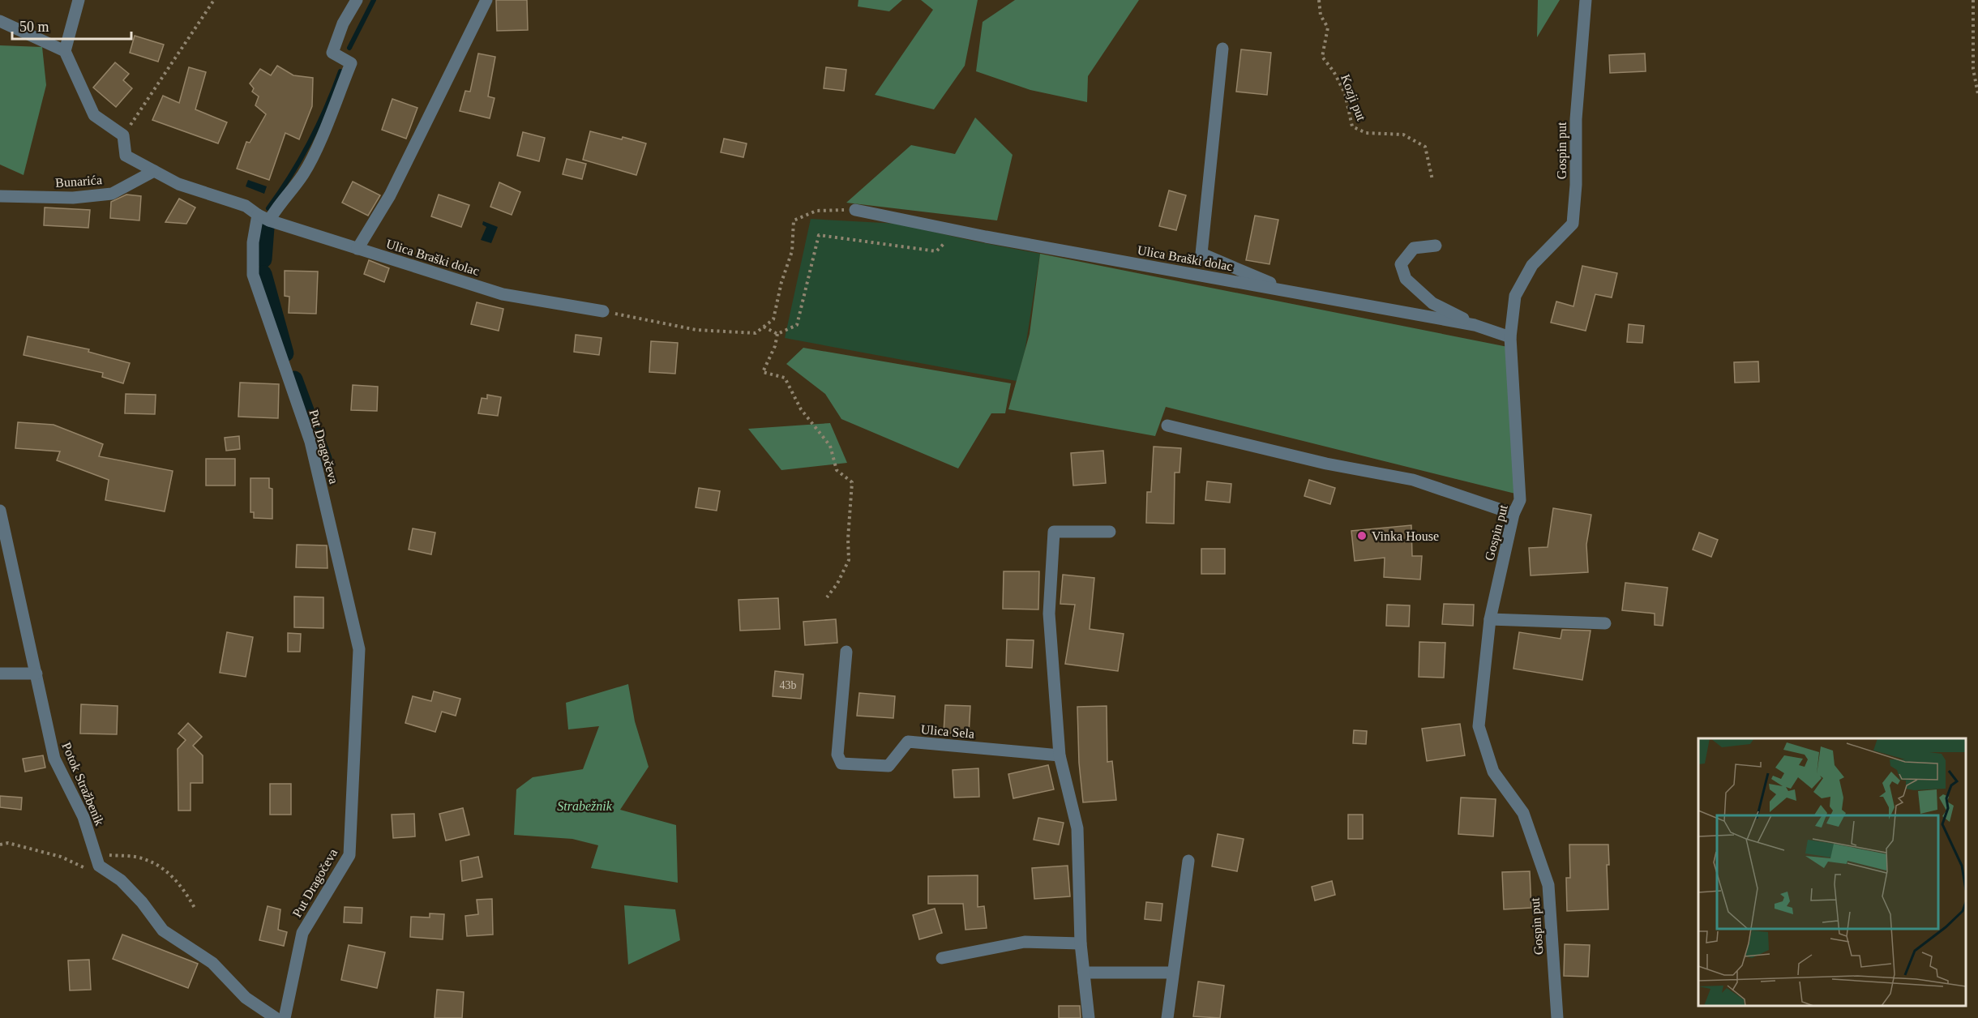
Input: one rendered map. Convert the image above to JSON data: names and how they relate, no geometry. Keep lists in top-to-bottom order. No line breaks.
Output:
{"streets":{"street":["Gospin put","Bunarića","Ulica Braški dolac","Put Dragočeva","Ulica Sela","Potok Stražbenik"],"path":["Kozji put"]},"crossings":[["Gospin put","Ulica Braški dolac"],["Ulica Braški dolac","Put Dragočeva"]],"parks":["Strabežnik"],"places":["Vinka House"],"house_numbers":["43b"],"scale_bar":"50 m"}
